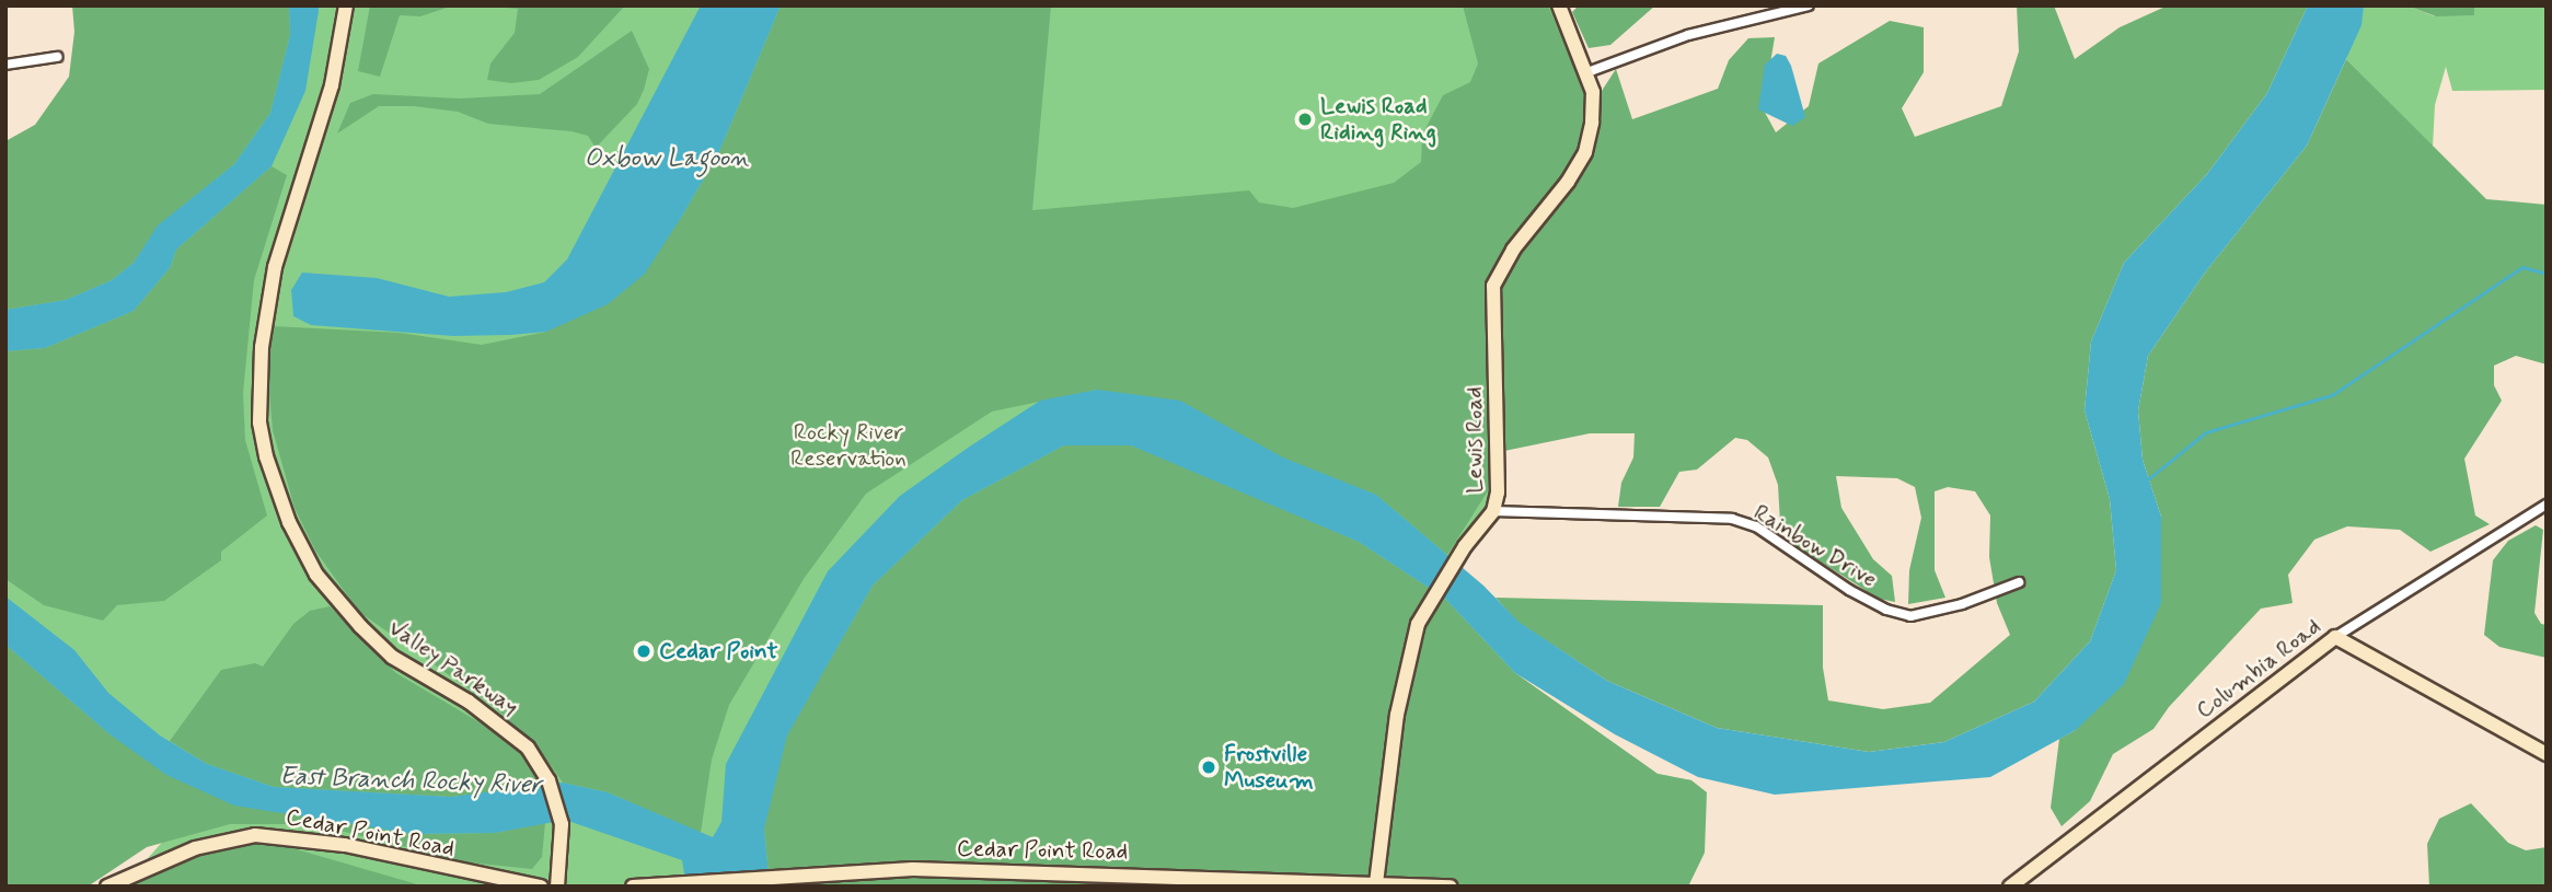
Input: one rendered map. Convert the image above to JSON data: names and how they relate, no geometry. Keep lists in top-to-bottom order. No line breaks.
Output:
{"streets":{"street":["Lewis Road","Rainbow Drive","Valley Parkway","Columbia Road","Cedar Point Road"]},"crossings":[["Lewis Road","Rainbow Drive"],["Lewis Road","Cedar Point Road"]],"water":["Oxbow Lagoon","East Branch Rocky River"],"parks":["Rocky River Reservation"],"places":["Lewis Road Riding Ring","Cedar Point","Frostville Museum"]}
